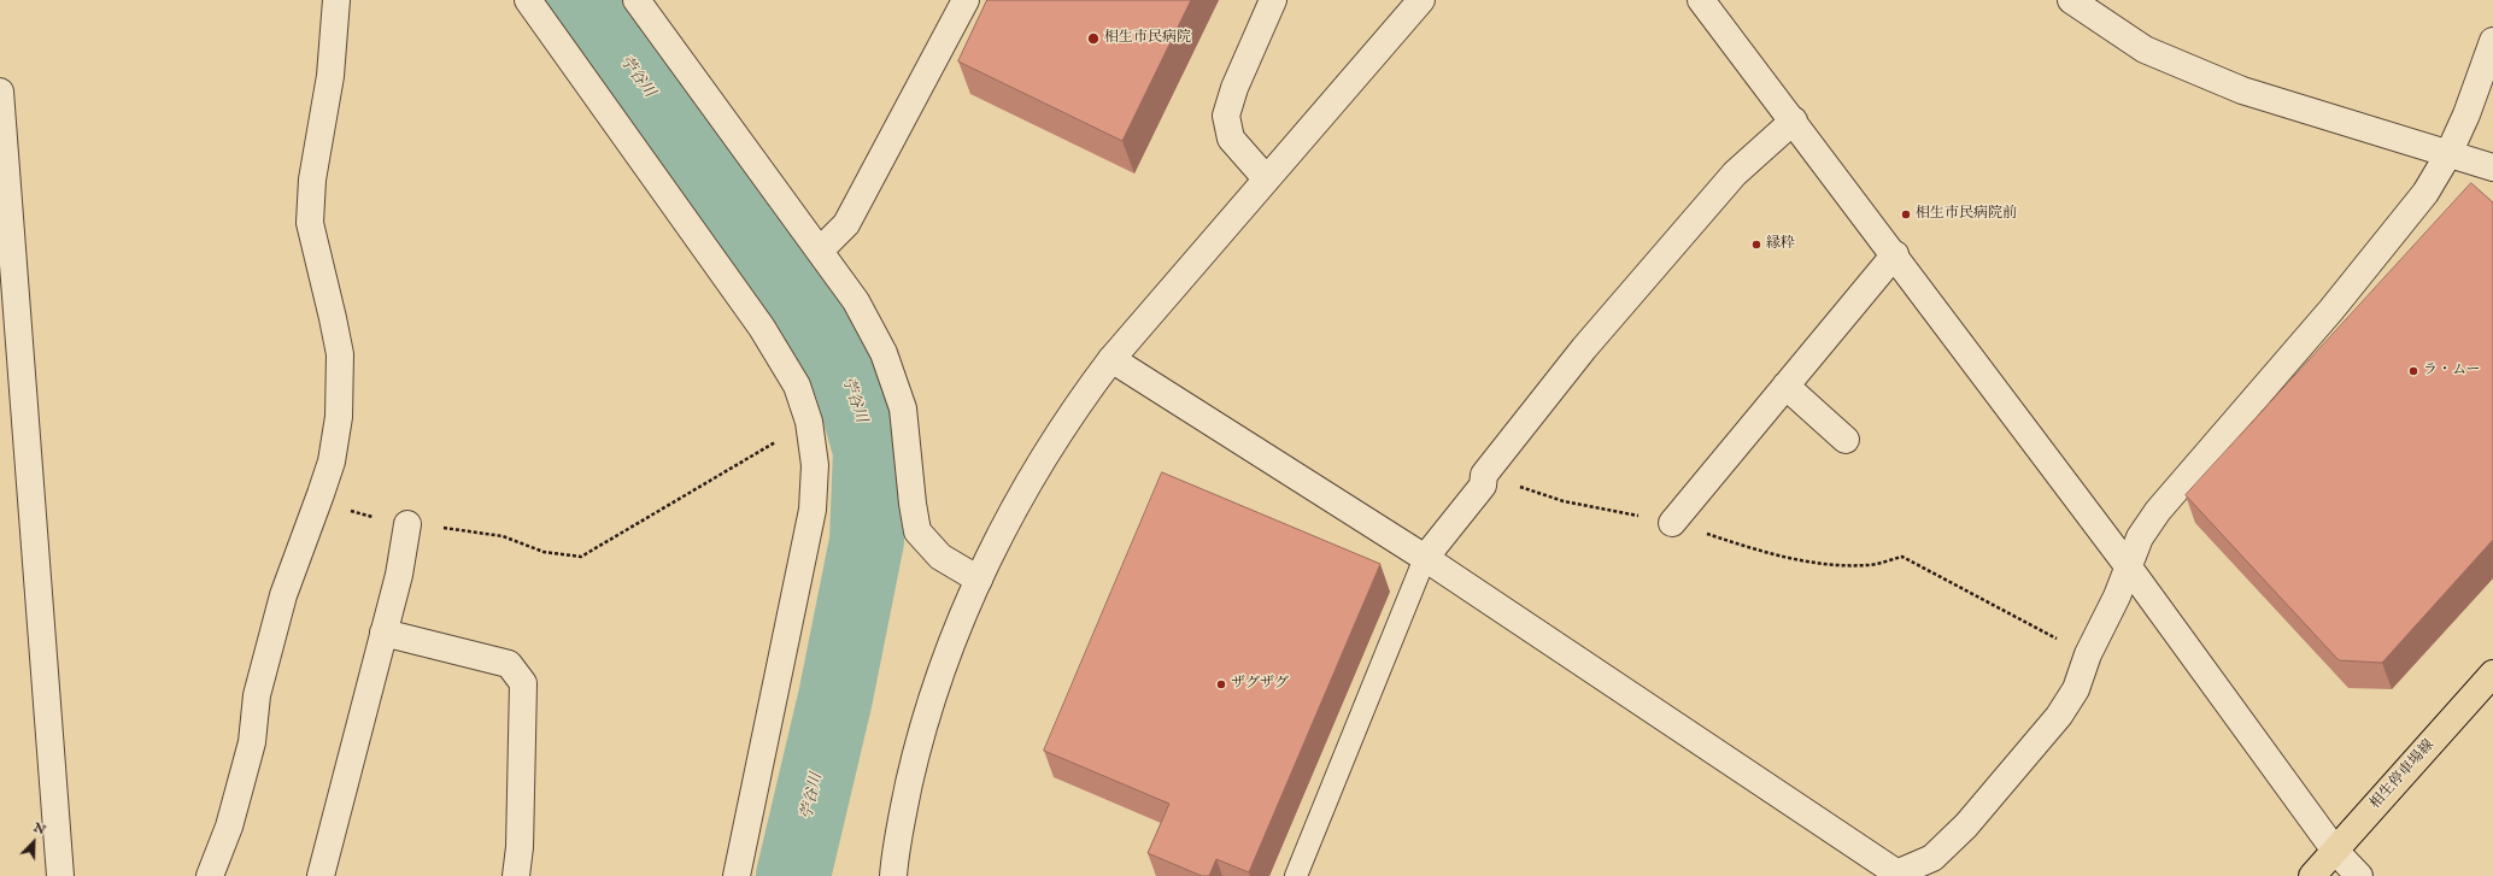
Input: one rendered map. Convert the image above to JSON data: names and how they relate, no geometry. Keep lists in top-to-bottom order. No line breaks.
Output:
{"streets":{"main road":["相生停車場線"]},"water":["苧谷川"],"places":["相生市民病院","相生市民病院前","縁粋","ラ・ムー","ザグザグ"],"north":"top right"}
